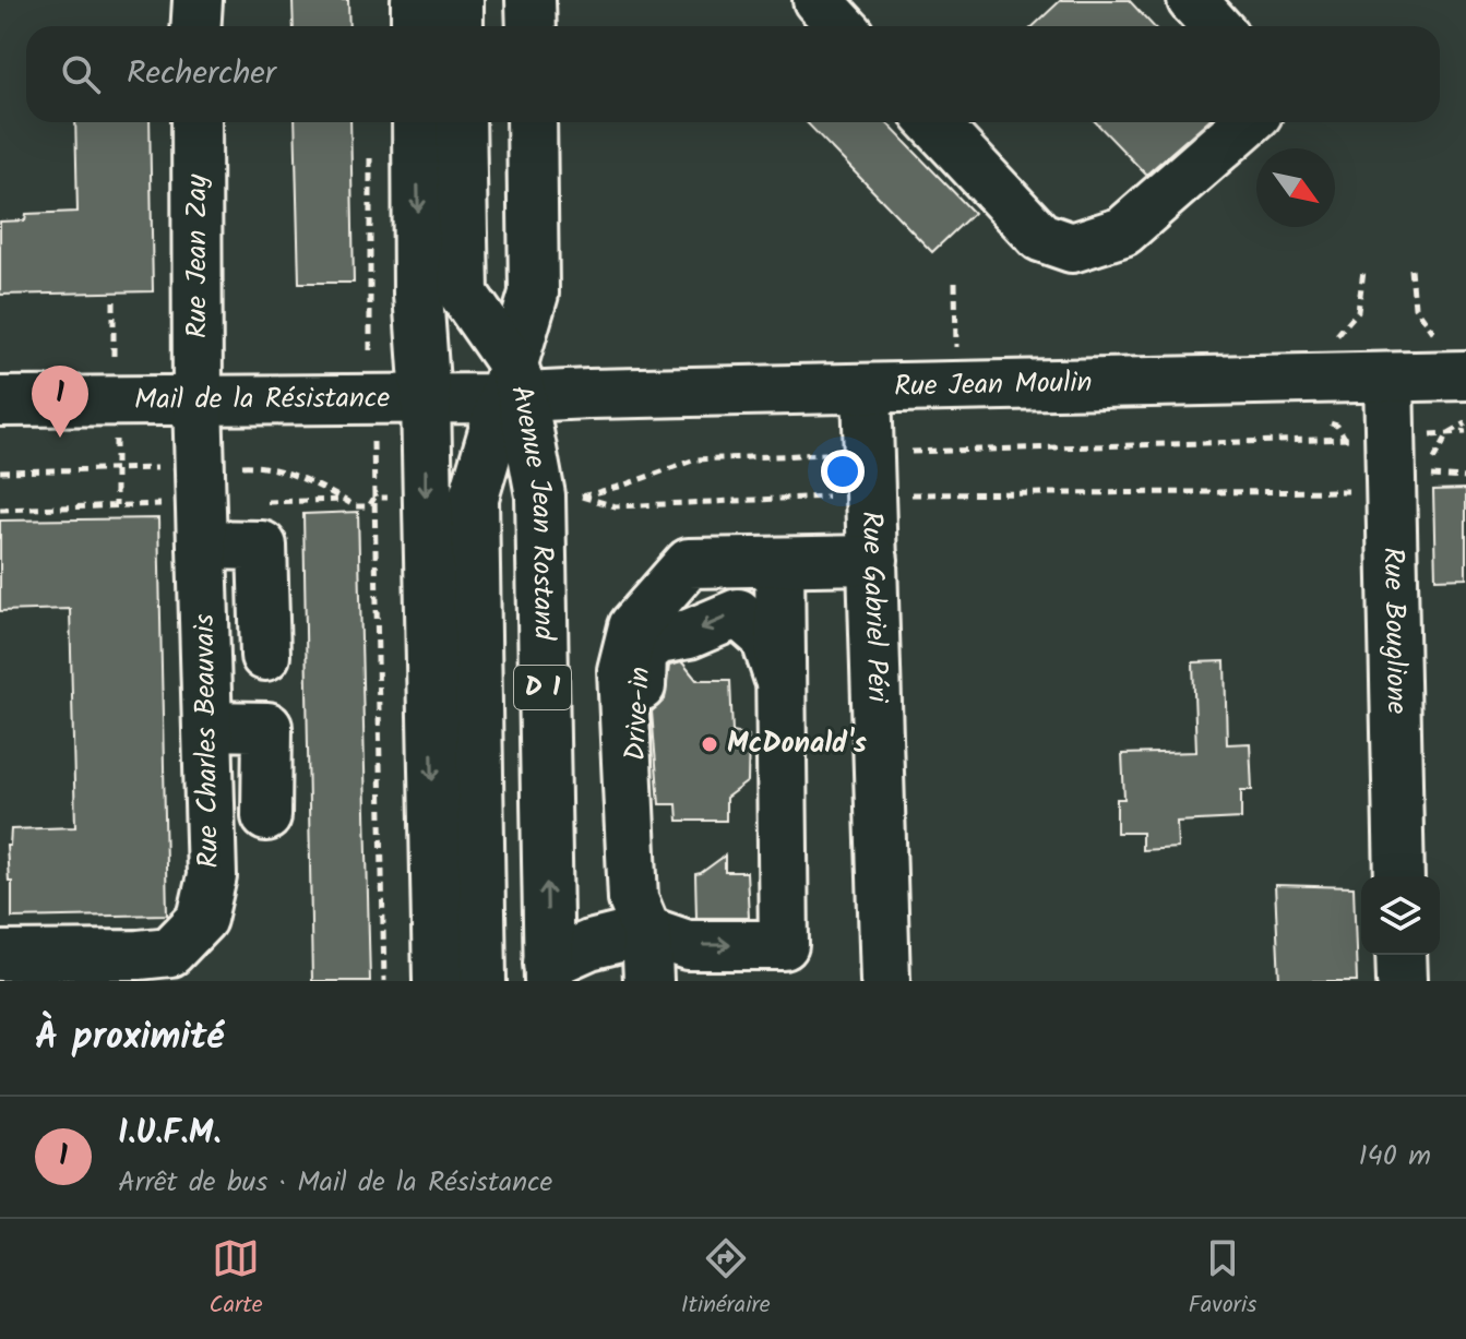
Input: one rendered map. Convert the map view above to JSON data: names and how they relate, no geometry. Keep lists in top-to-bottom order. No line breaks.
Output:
{"streets":{"street":["Rue Jean Zay","Rue Jean Moulin","Mail de la Résistance","Avenue Jean Rostand","Rue Gabriel Péri","Rue Bouglione","D 1","Drive-in","Rue Charles Beauvais"]},"crossings":[["Rue Jean Zay","Mail de la Résistance"],["Rue Jean Zay","Rue Charles Beauvais"],["Rue Jean Moulin","Mail de la Résistance"],["Rue Jean Moulin","Avenue Jean Rostand"],["Rue Jean Moulin","Rue Gabriel Péri"],["Rue Jean Moulin","Rue Bouglione"],["Mail de la Résistance","Avenue Jean Rostand"],["Mail de la Résistance","Rue Charles Beauvais"]],"places":["McDonald's"],"north":"bottom right","page":{"search":"Rechercher","pins":"1","heading":"À proximité","list":[{"mark":"1","name":"I.U.F.M.","note":"Arrêt de bus · Mail de la Résistance","value":"140 m"}],"nav":["Carte","Itinéraire","Favoris"]}}
